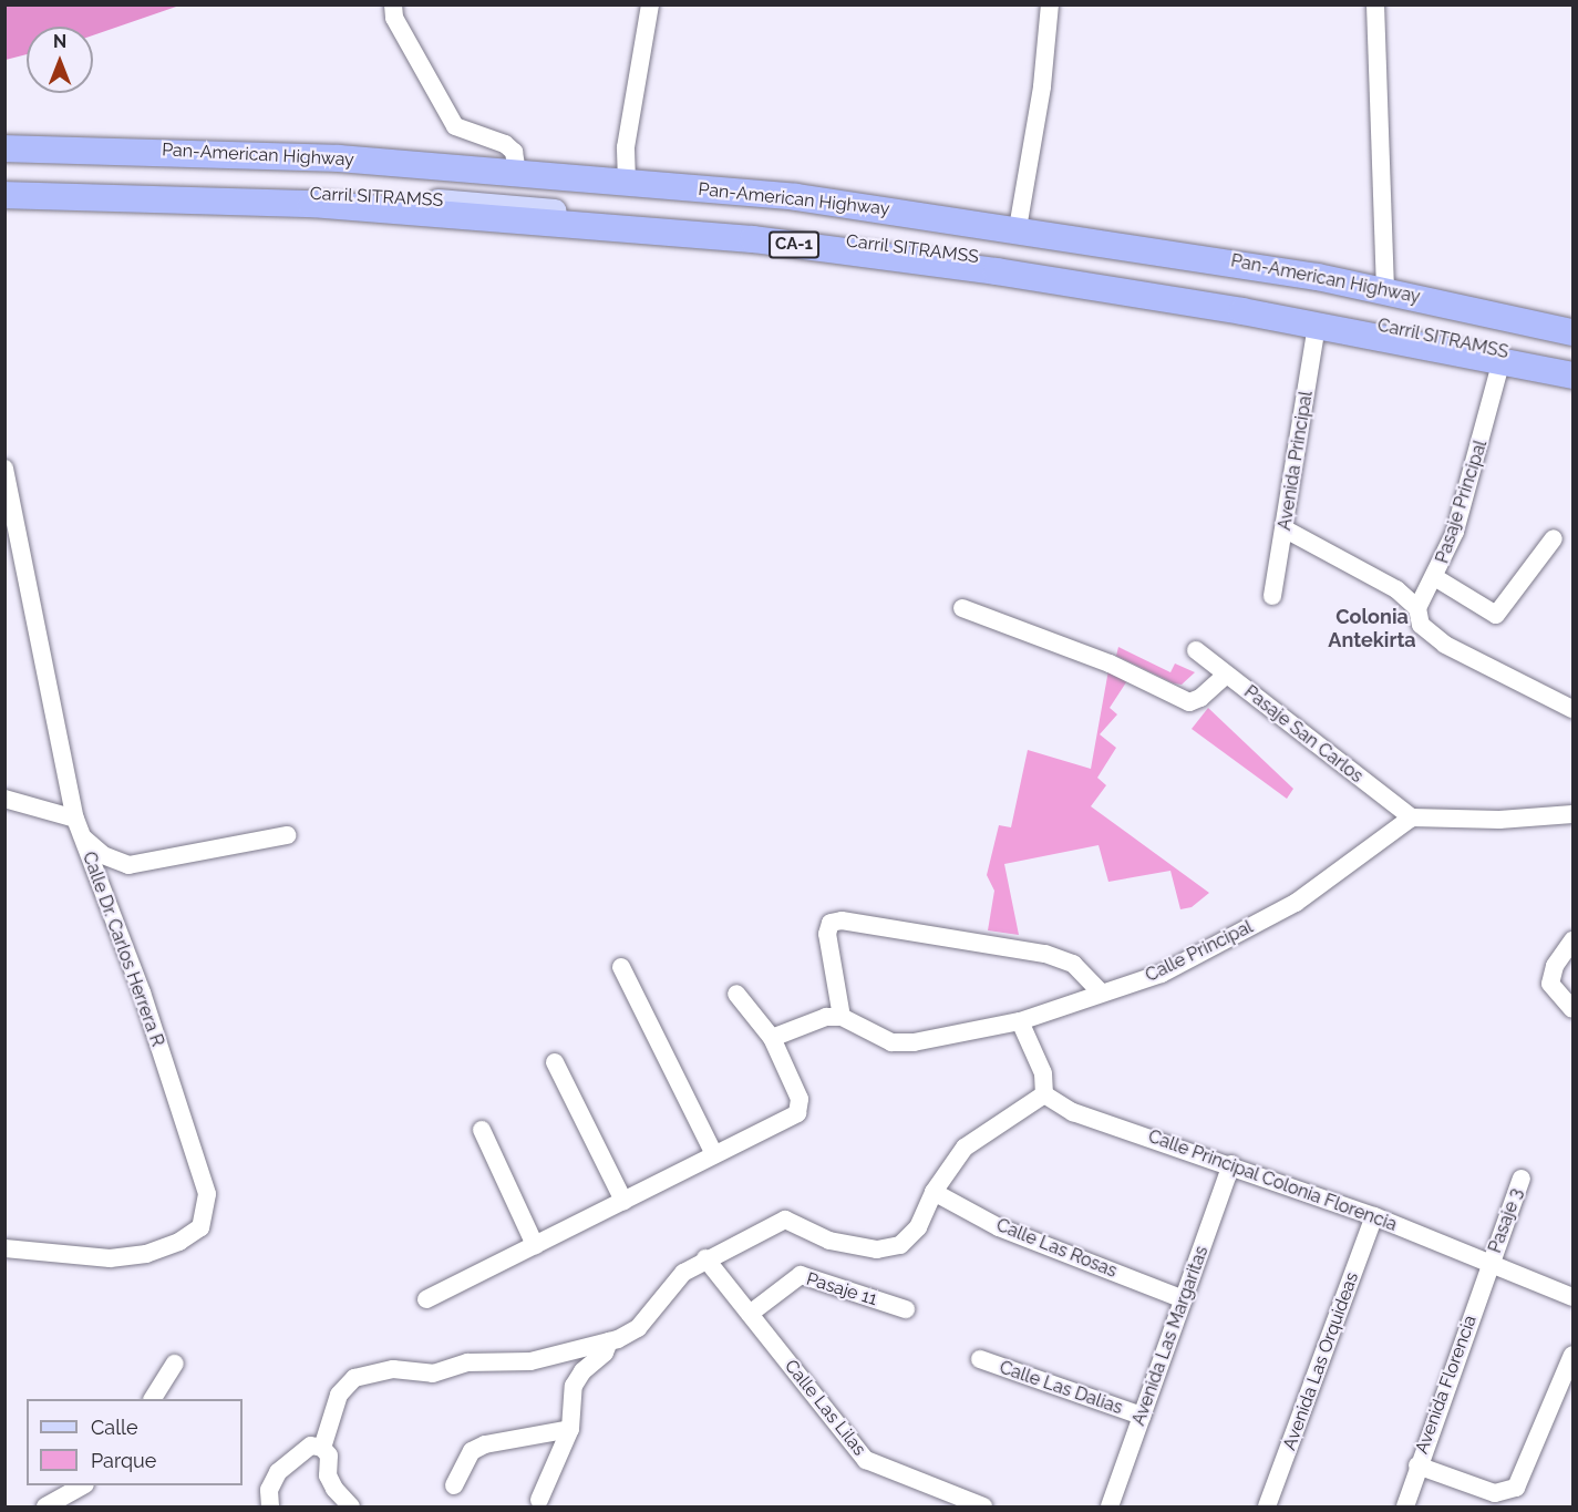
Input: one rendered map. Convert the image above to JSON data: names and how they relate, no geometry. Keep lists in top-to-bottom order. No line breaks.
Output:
{"streets":{"highway":["Pan-American Highway","CA-1"],"main road":["Carril SITRAMSS"],"street":["Avenida Principal","Pasaje Principal","Pasaje San Carlos","Calle Dr. Carlos Herrera R","Calle Principal","Calle Principal Colonia Florencia","Pasaje 3","Calle Las Rosas","Pasaje 11","Avenida Las Margaritas","Avenida Las Orquideas","Avenida Florencia","Calle Las Dalias","Calle Las Lilas"]},"crossings":[["Pan-American Highway","Carril SITRAMSS"],["Carril SITRAMSS","CA-1"],["CA-1","Avenida Principal"],["CA-1","Pasaje Principal"],["Pasaje San Carlos","Calle Principal"],["Calle Principal Colonia Florencia","Pasaje 3"],["Calle Principal Colonia Florencia","Avenida Las Margaritas"],["Calle Principal Colonia Florencia","Avenida Las Orquideas"],["Calle Principal Colonia Florencia","Avenida Florencia"],["Pasaje 3","Avenida Florencia"],["Calle Las Rosas","Avenida Las Margaritas"],["Pasaje 11","Calle Las Lilas"],["Avenida Las Margaritas","Calle Las Dalias"]],"districts":["Colonia Antekirta"],"legend":["Calle","Parque"],"north":"top"}
